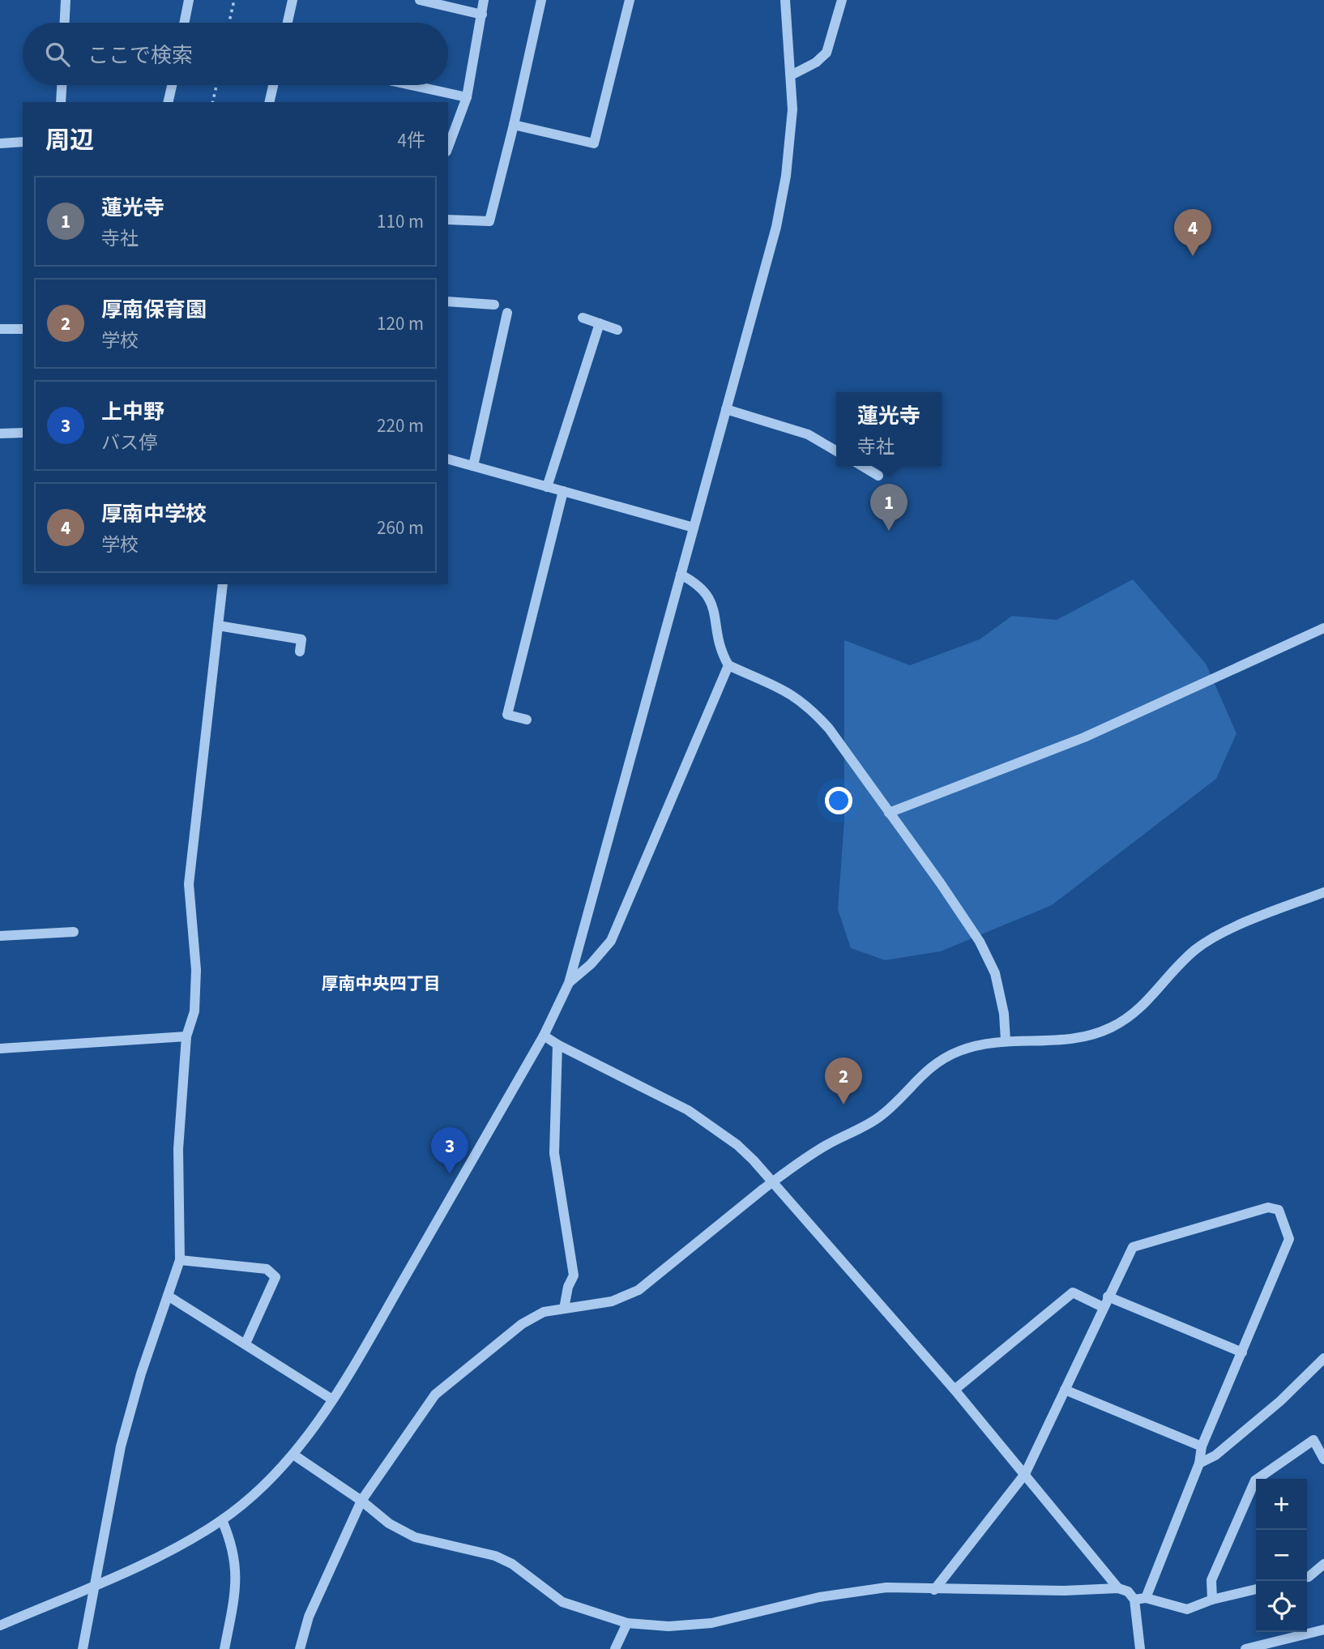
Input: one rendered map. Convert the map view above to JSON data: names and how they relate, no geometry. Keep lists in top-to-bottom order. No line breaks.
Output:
{"districts":["厚南中央四丁目"],"page":{"search":"ここで検索","heading":["周辺","4件"],"list":[{"mark":"1","name":"蓮光寺","note":"寺社","value":"110 m"},{"mark":"2","name":"厚南保育園","note":"学校","value":"120 m"},{"mark":"3","name":"上中野","note":"バス停","value":"220 m"},{"mark":"4","name":"厚南中学校","note":"学校","value":"260 m"}],"pins":["4","1","2","3"],"popup":["蓮光寺","寺社"],"map_buttons":["+","−"]}}
